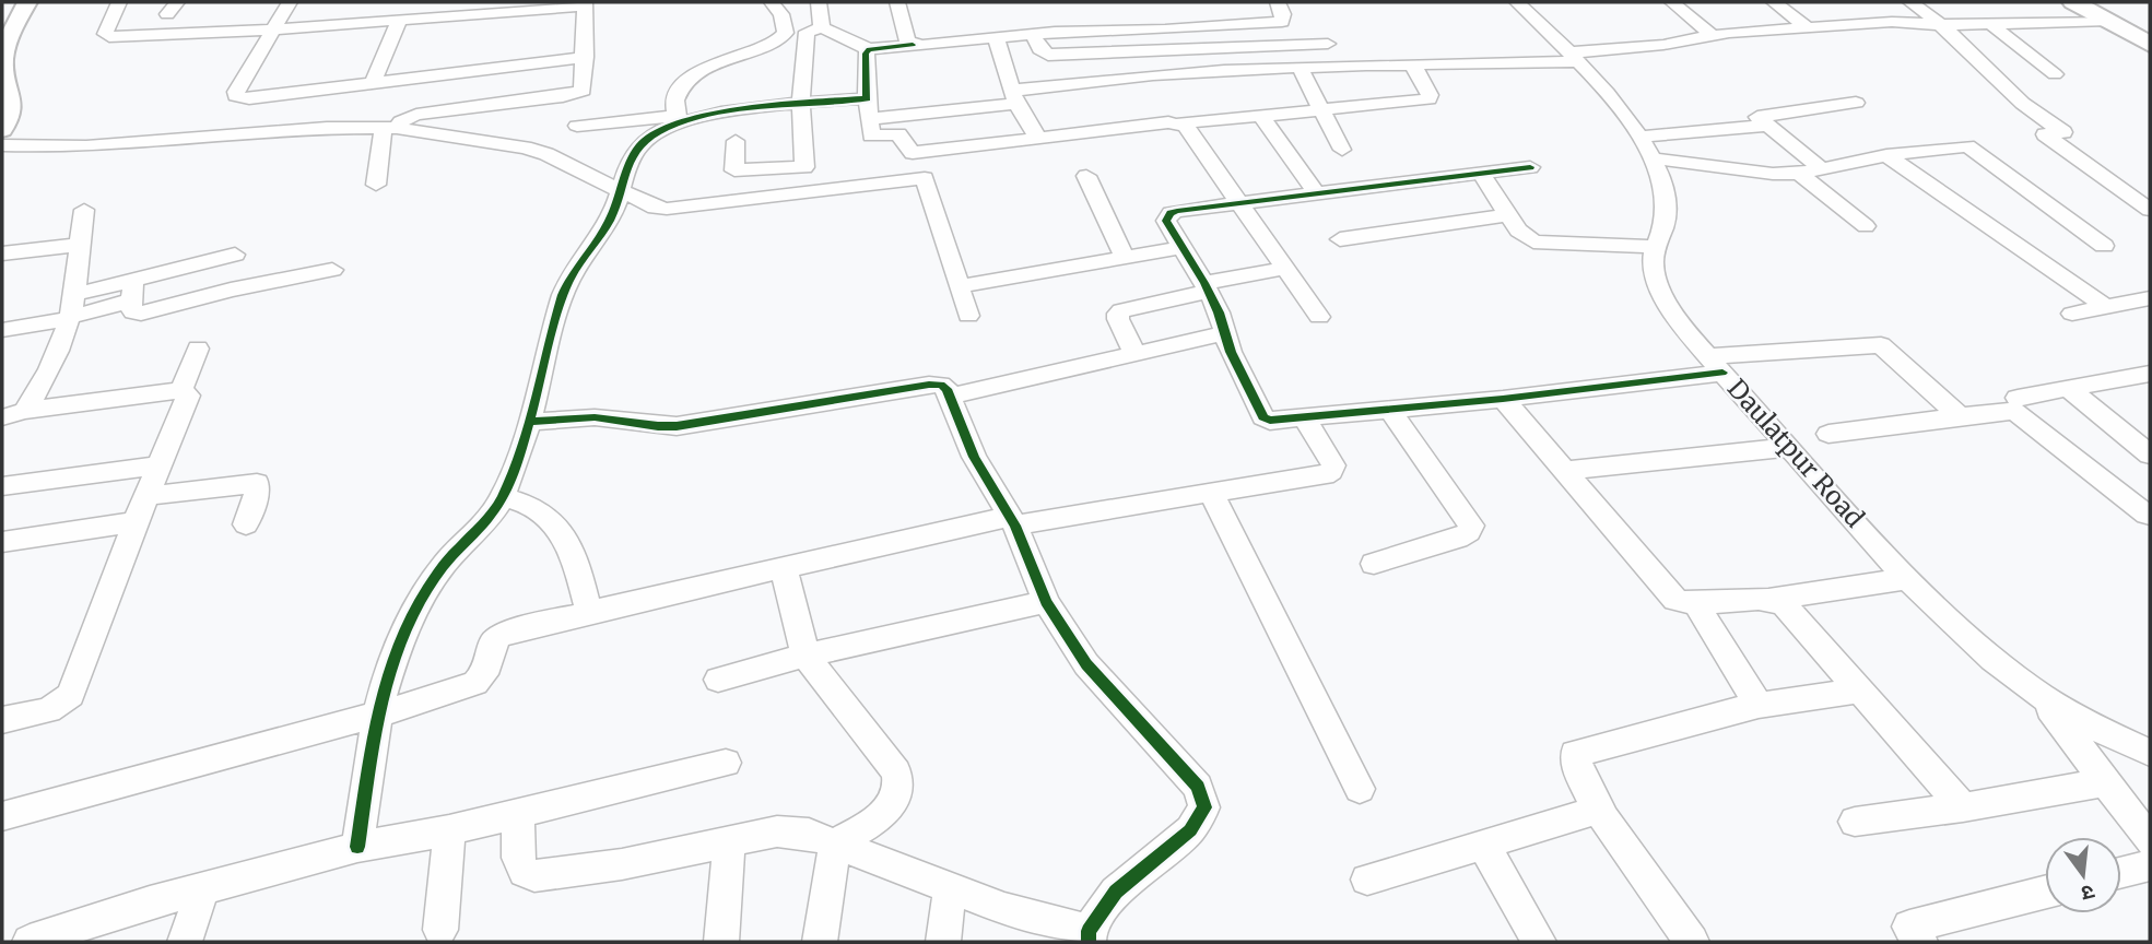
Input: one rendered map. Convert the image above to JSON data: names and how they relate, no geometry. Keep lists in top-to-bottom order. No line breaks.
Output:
{"streets":{"street":["Daulatpur Road"]},"north":"bottom"}
